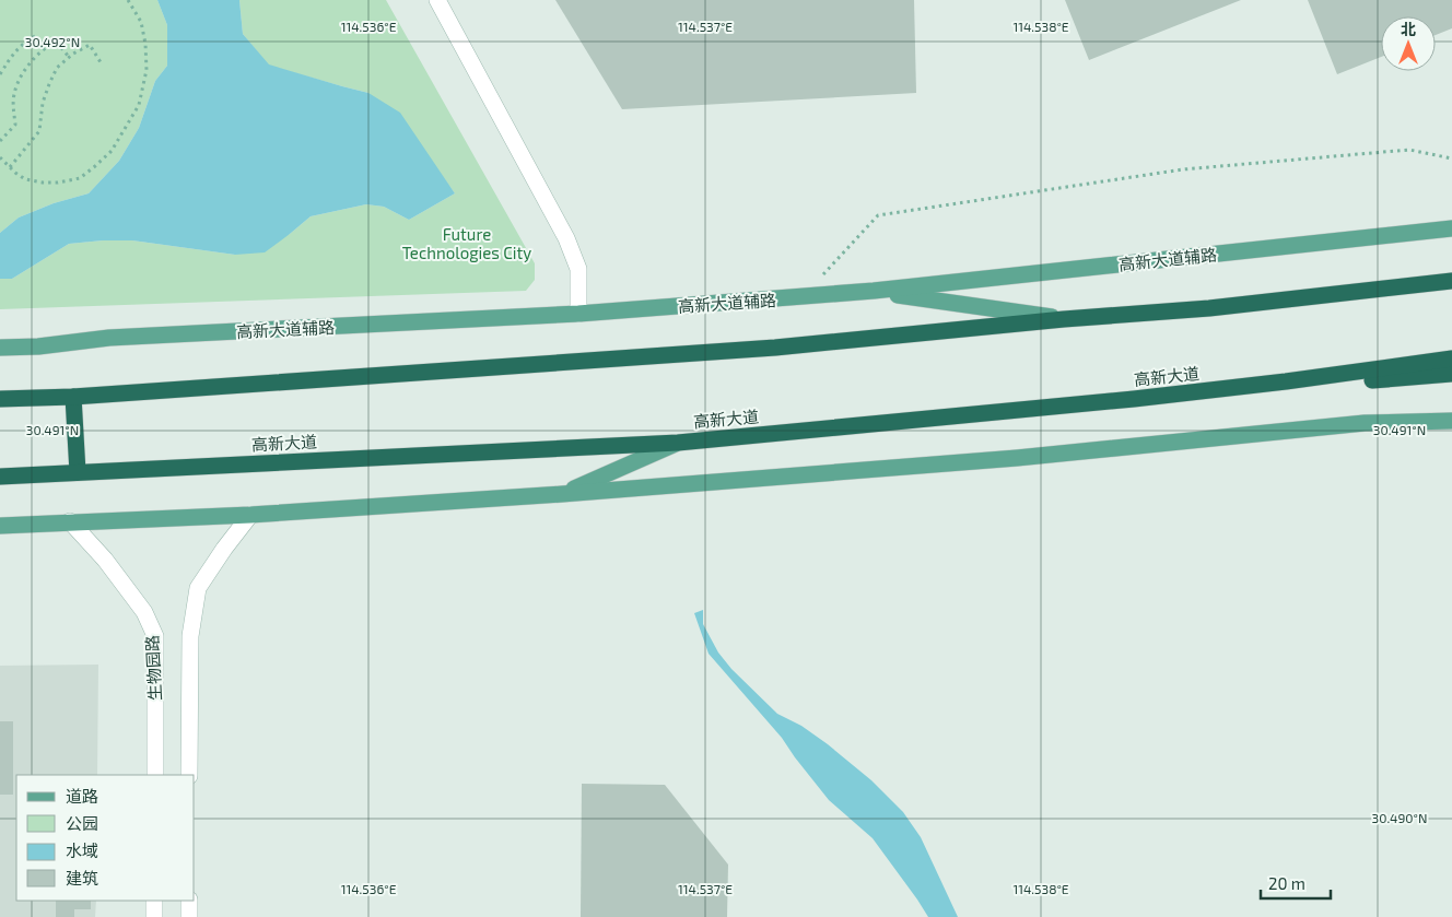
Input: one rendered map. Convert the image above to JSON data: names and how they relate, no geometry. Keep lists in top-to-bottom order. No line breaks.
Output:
{"streets":{"highway":["高新大道"],"main road":["高新大道辅路"],"street":["生物园路"]},"parks":["Future Technologies City"],"legend":["道路","公园","水域","建筑"],"scale_bar":"20 m","north":"top","coordinates":["114.536°E","114.537°E","114.538°E","30.492°N","30.491°N","30.490°N"]}
